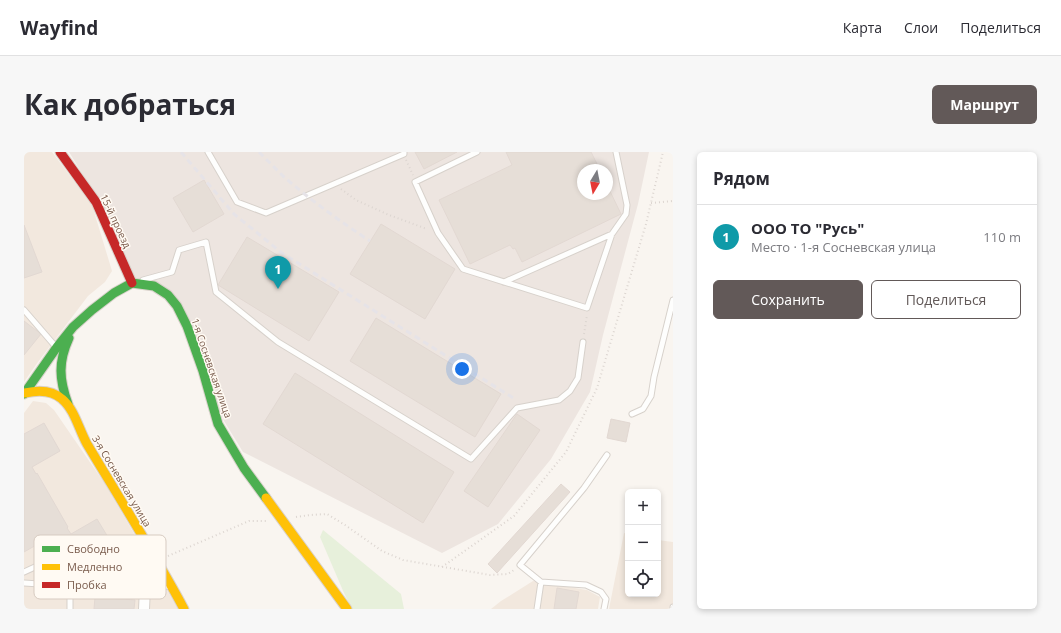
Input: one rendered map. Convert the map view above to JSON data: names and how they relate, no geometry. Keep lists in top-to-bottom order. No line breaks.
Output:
{"streets":{"main road":["15-й проезд","1-я Сосневская улица","3-я Сосневская улица"]},"crossings":[["15-й проезд","1-я Сосневская улица"]],"legend":["Свободно","Медленно","Пробка"],"north":"bottom","page":{"header":"Wayfind","nav":["Карта","Слои","Поделиться"],"title":"Как добраться","buttons":["Маршрут",["Сохранить","Поделиться"]],"heading":"Рядом","list":[{"mark":"1","name":"ООО ТО \"Русь\"","note":"Место · 1-я Сосневская улица","value":"110 m"}],"pins":"1","map_buttons":["+","−"]}}
